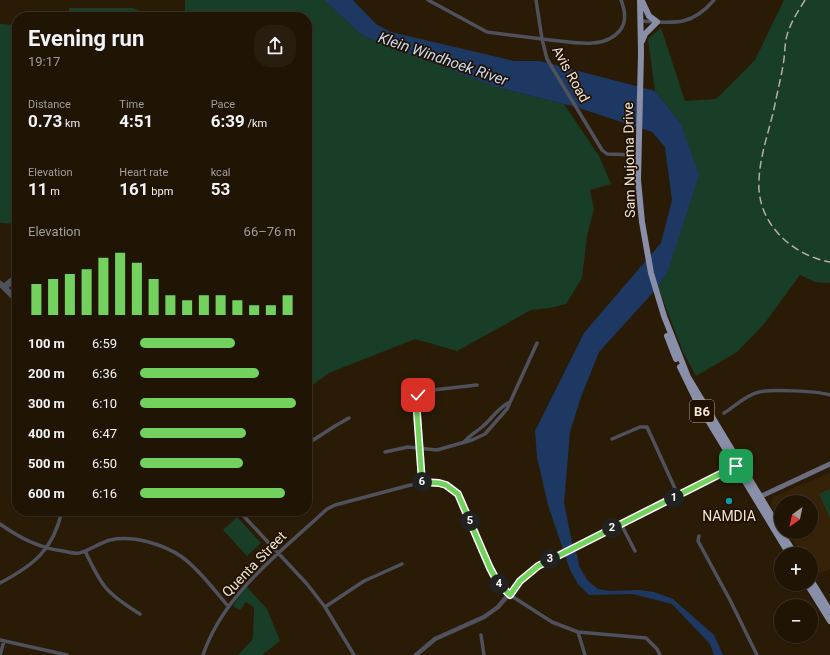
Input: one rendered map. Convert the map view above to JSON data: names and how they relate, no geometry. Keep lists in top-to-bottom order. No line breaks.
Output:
{"streets":{"highway":["Sam Nujoma Drive","B6"],"street":["Avis Road","Quenta Street"]},"crossings":[["Avis Road","Sam Nujoma Drive"]],"water":["Klein Windhoek River"],"places":["NAMDIA"],"north":"bottom left","page":{"heading":["Evening run","19:17"],"stats":[["Distance","0.73 km"],["Time","4:51"],["Pace","6:39 /km"],["Elevation","11 m"],["Heart rate","161 bpm"],["kcal","53"]],"chart":["Elevation","66–76 m"],"list":[{"name":"100 m","note":"6:59"},{"name":"200 m","note":"6:36"},{"name":"300 m","note":"6:10"},{"name":"400 m","note":"6:47"},{"name":"500 m","note":"6:50"},{"name":"600 m","note":"6:16"}],"pins":["6","1","5","2","3","4"],"map_buttons":["+","−"]}}
